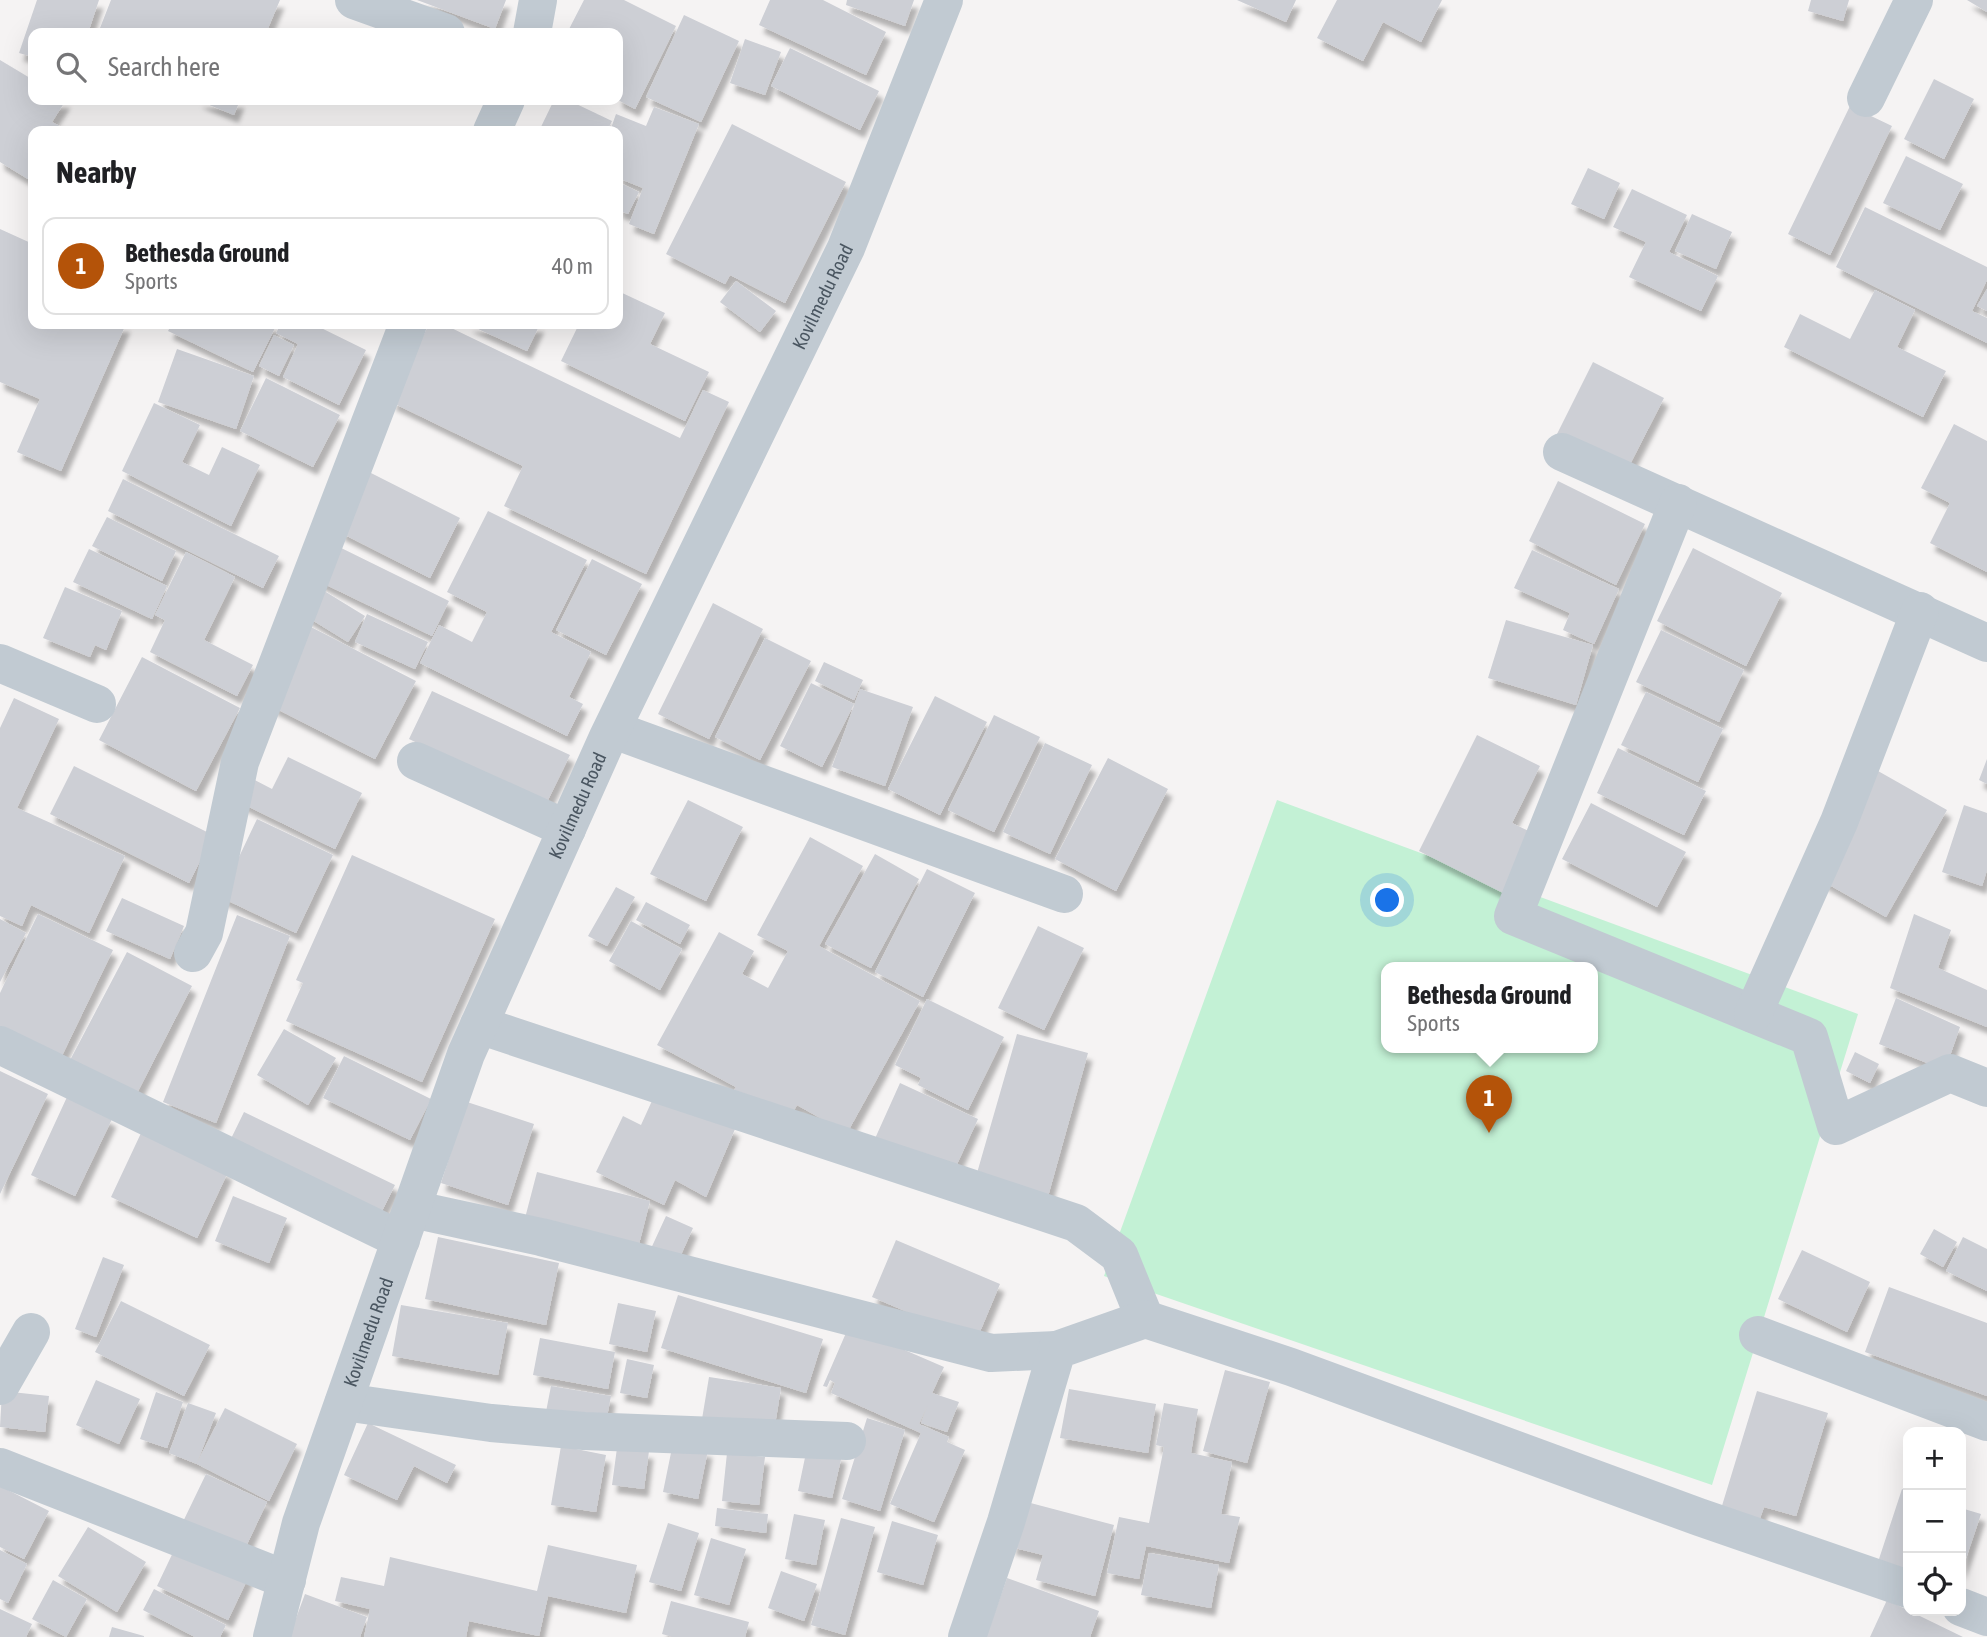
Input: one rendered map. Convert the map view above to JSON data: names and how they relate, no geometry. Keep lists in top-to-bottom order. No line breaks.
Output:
{"streets":{"street":["Kovilmedu Road"]},"page":{"search":"Search here","heading":"Nearby","list":[{"mark":"1","name":"Bethesda Ground","note":"Sports","value":"40 m"}],"popup":["Bethesda Ground","Sports"],"pins":"1","map_buttons":["+","−"]}}
